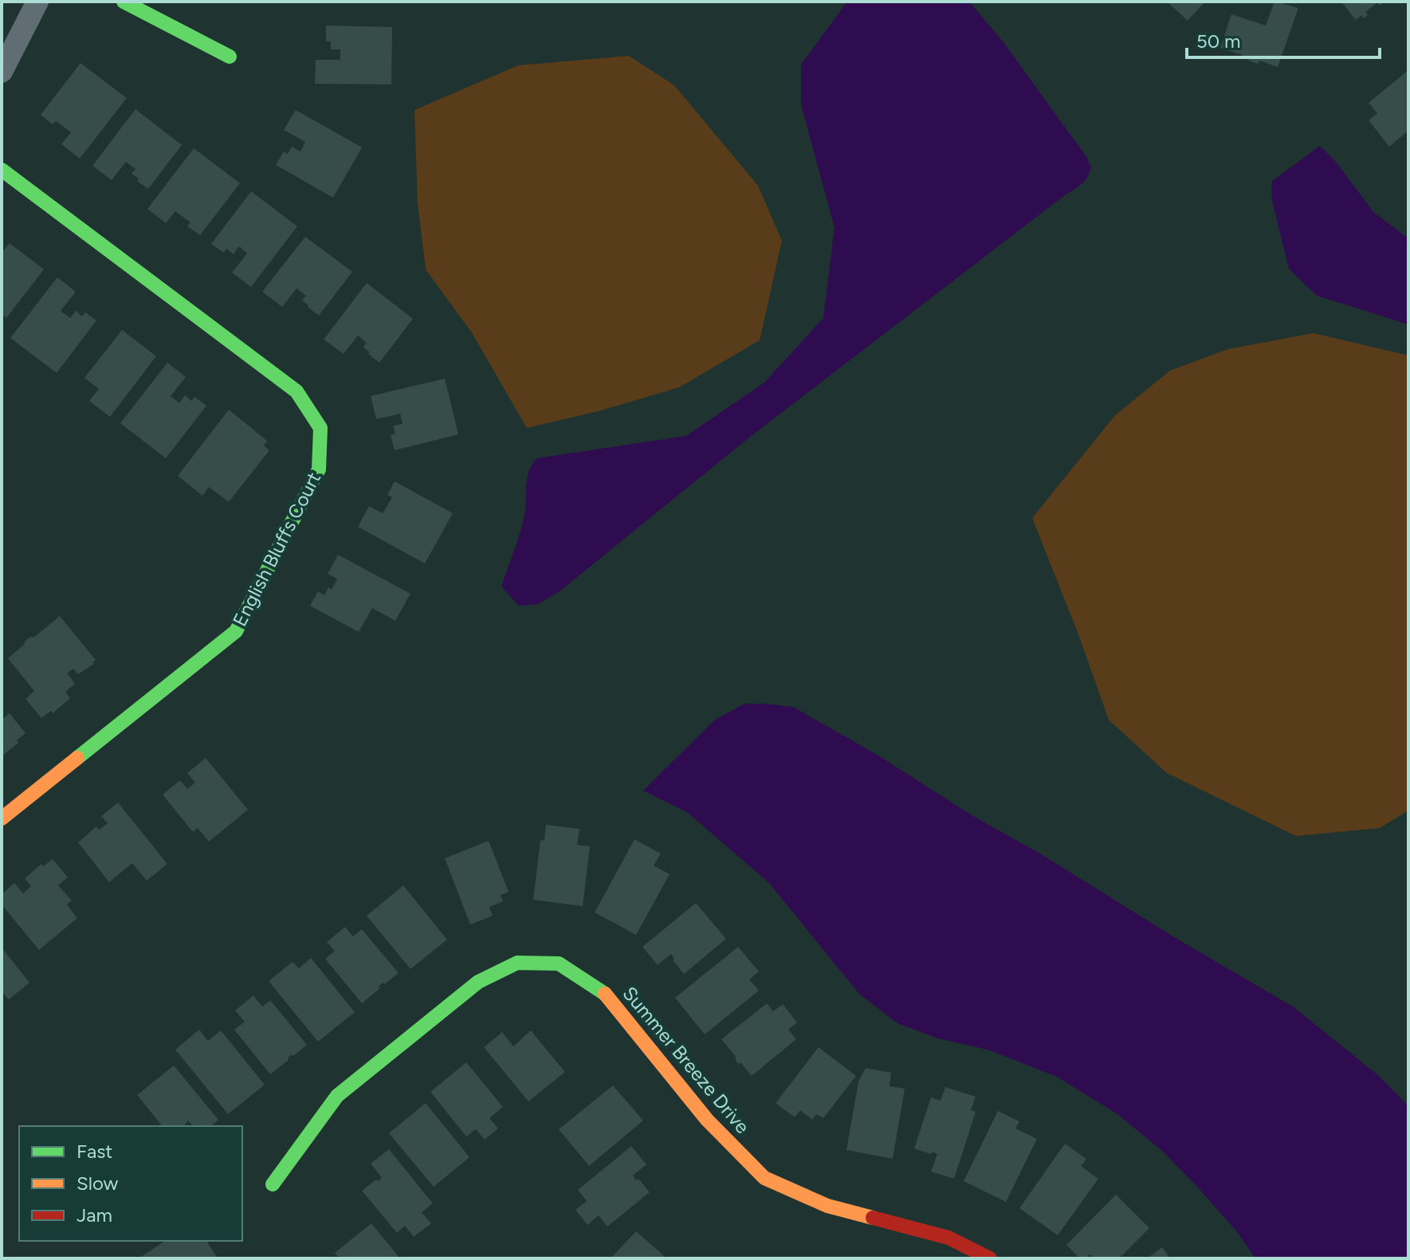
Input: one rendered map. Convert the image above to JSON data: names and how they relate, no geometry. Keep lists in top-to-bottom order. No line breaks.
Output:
{"streets":{"street":["English Bluffs Court","Summer Breeze Drive"]},"legend":["Fast","Slow","Jam"],"scale_bar":"50 m"}
